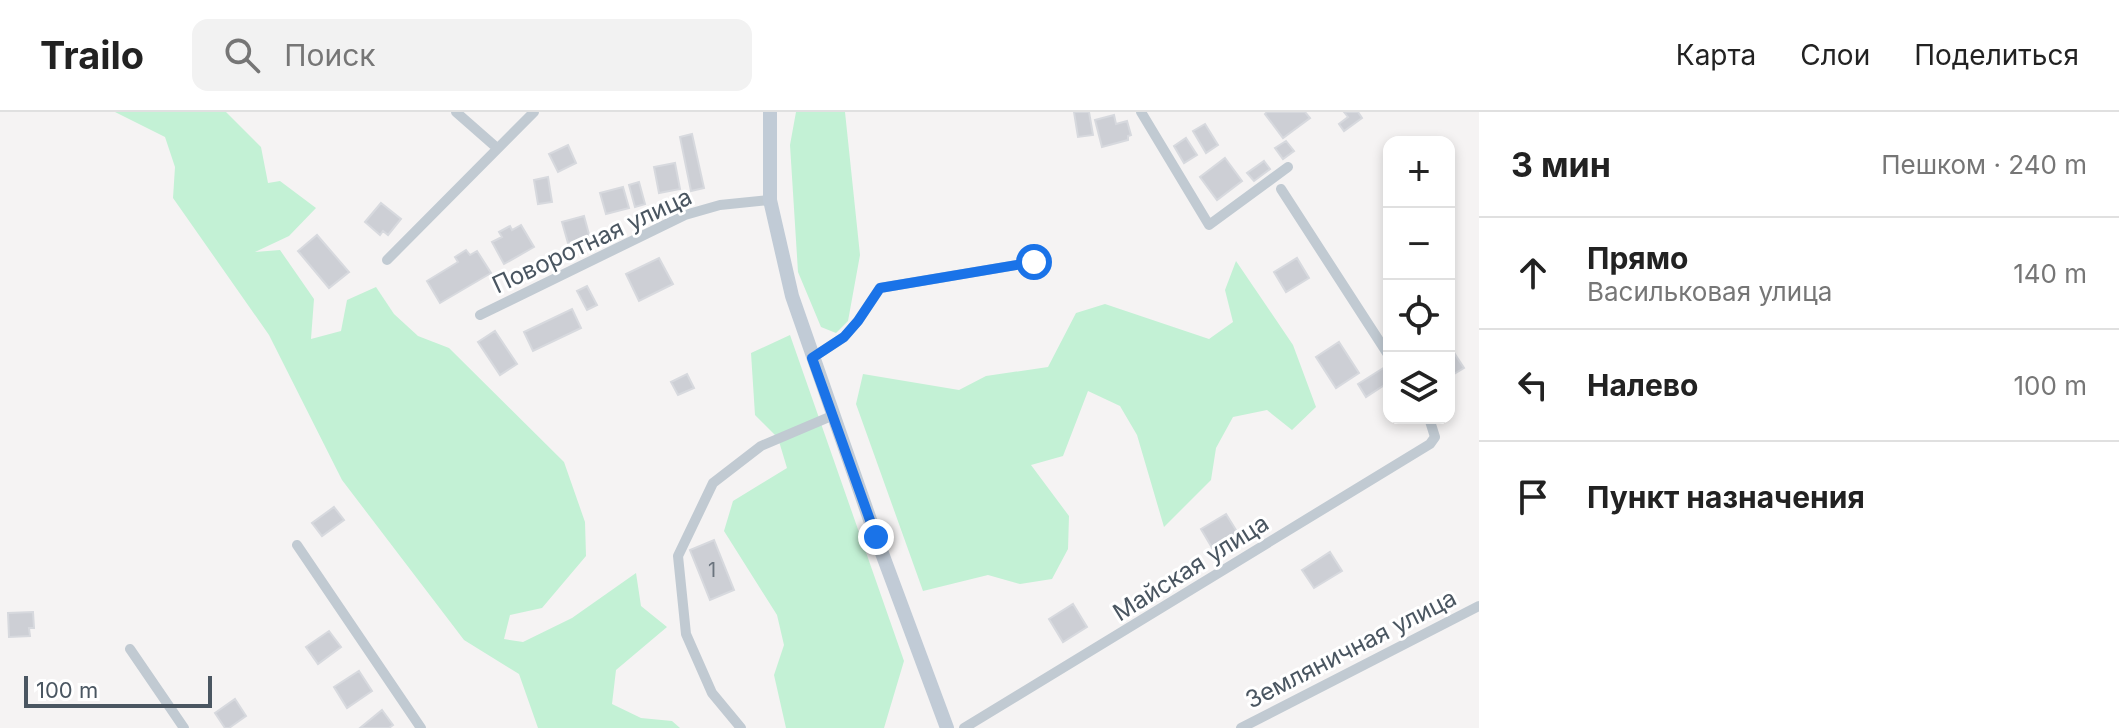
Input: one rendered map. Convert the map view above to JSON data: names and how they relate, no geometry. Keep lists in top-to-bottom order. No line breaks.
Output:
{"streets":{"street":["Поворотная улица","Майская улица","Земляничная улица"]},"house_numbers":["1"],"scale_bar":"100 m","page":{"header":"Trailo","search":"Поиск","nav":["Карта","Слои","Поделиться"],"heading":["3 мин","Пешком · 240 m"],"map_buttons":["+","−"],"list":[["Прямо","Васильковая улица","140 m"],["Налево","100 m"],"Пункт назначения"],"scale":"100 m"}}
